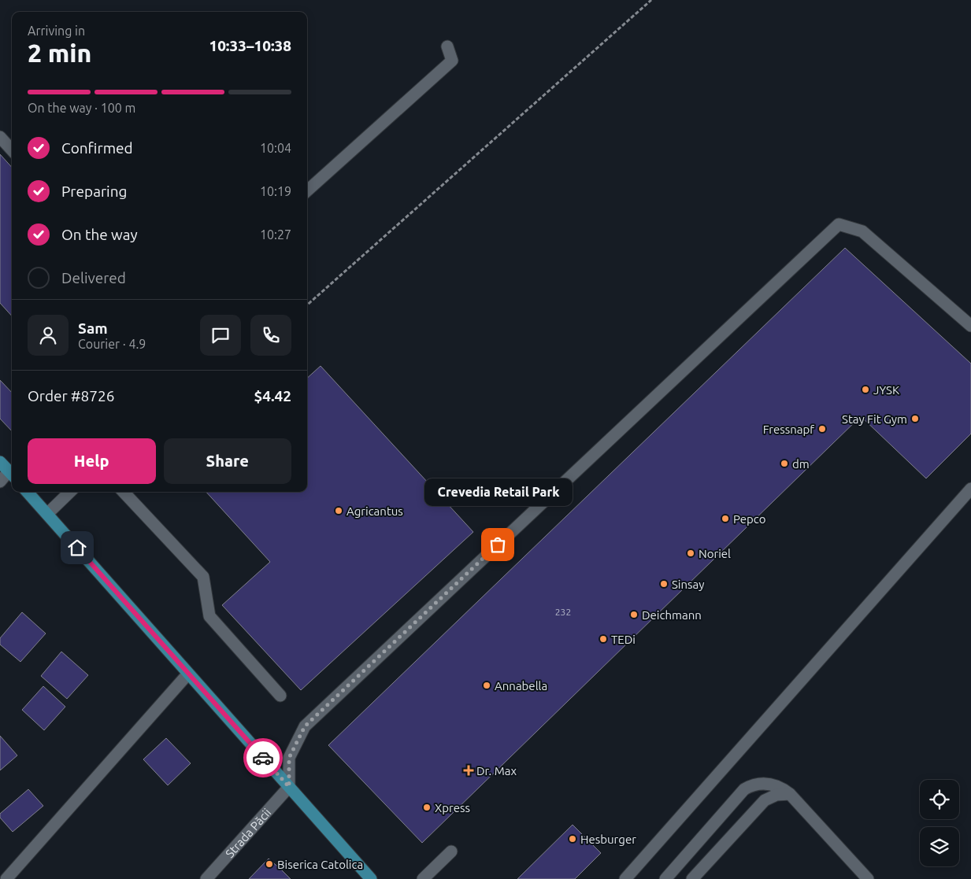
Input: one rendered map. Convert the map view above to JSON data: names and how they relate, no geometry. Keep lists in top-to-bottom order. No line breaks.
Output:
{"streets":{"street":["Strada Păcii"]},"places":{"other":["JYSK","Stay Fit Gym","Fressnapf","dm","Agricantus","Pepco","Crevedia Retail Park","Noriel","Sinsay","Deichmann","TEDi","Annabella","Xpress","Hesburger","Biserica Catolica"],"health":["Dr. Max"]},"house_numbers":["232"],"page":{"heading":["2 min","Arriving in","10:33–10:38"],"panel":["Sam","Courier · 4.9","Order #8726","$4.42"],"bar":"On the way · 100 m","list":[["Confirmed","10:04"],["Preparing","10:19"],["On the way","10:27"],"Delivered"],"buttons":["Help","Share"],"bubble":"Crevedia Retail Park"}}
